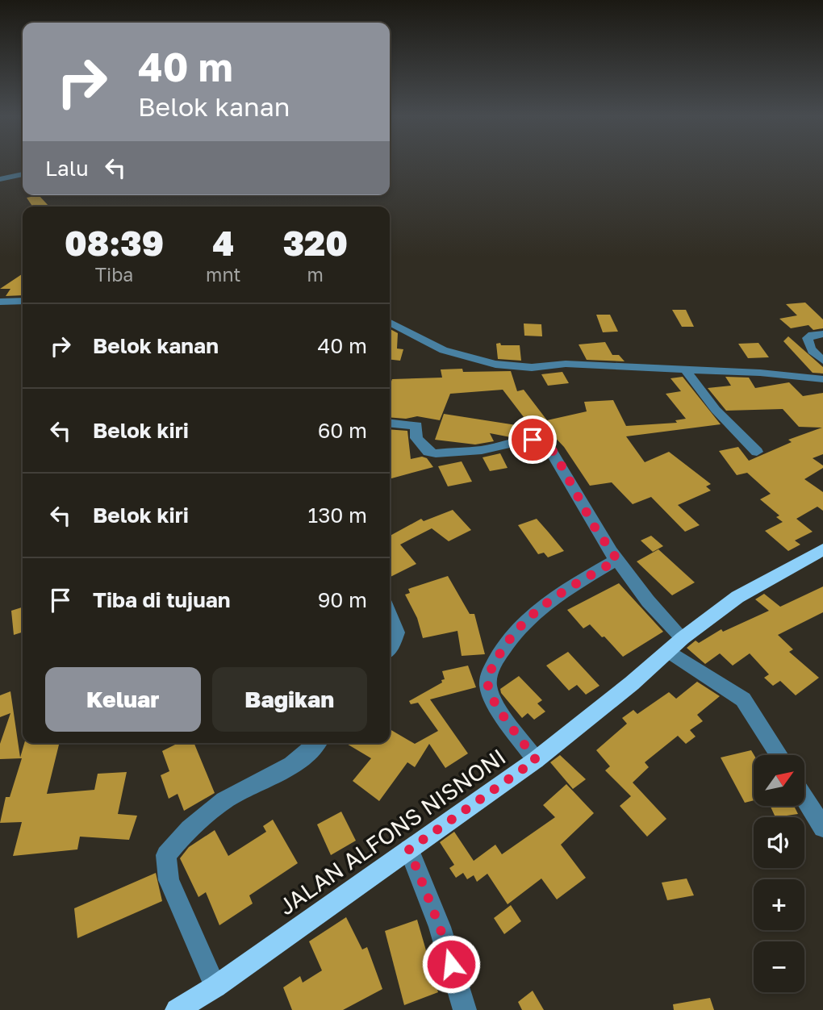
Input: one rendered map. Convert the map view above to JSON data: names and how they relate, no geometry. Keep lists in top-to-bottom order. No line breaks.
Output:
{"streets":{"main road":["JALAN ALFONS NISNONI"]},"north":"top right","page":{"turn":["40 m","Belok kanan"],"then":"Lalu","eta":["08:39","Tiba","4","mnt","320","m"],"list":[{"name":"Belok kanan","value":"40 m"},{"name":"Belok kiri","value":"60 m"},{"name":"Belok kiri","value":"130 m"},{"name":"Tiba di tujuan","value":"90 m"}],"buttons":["Keluar","Bagikan"],"map_buttons":["+","−"]}}
